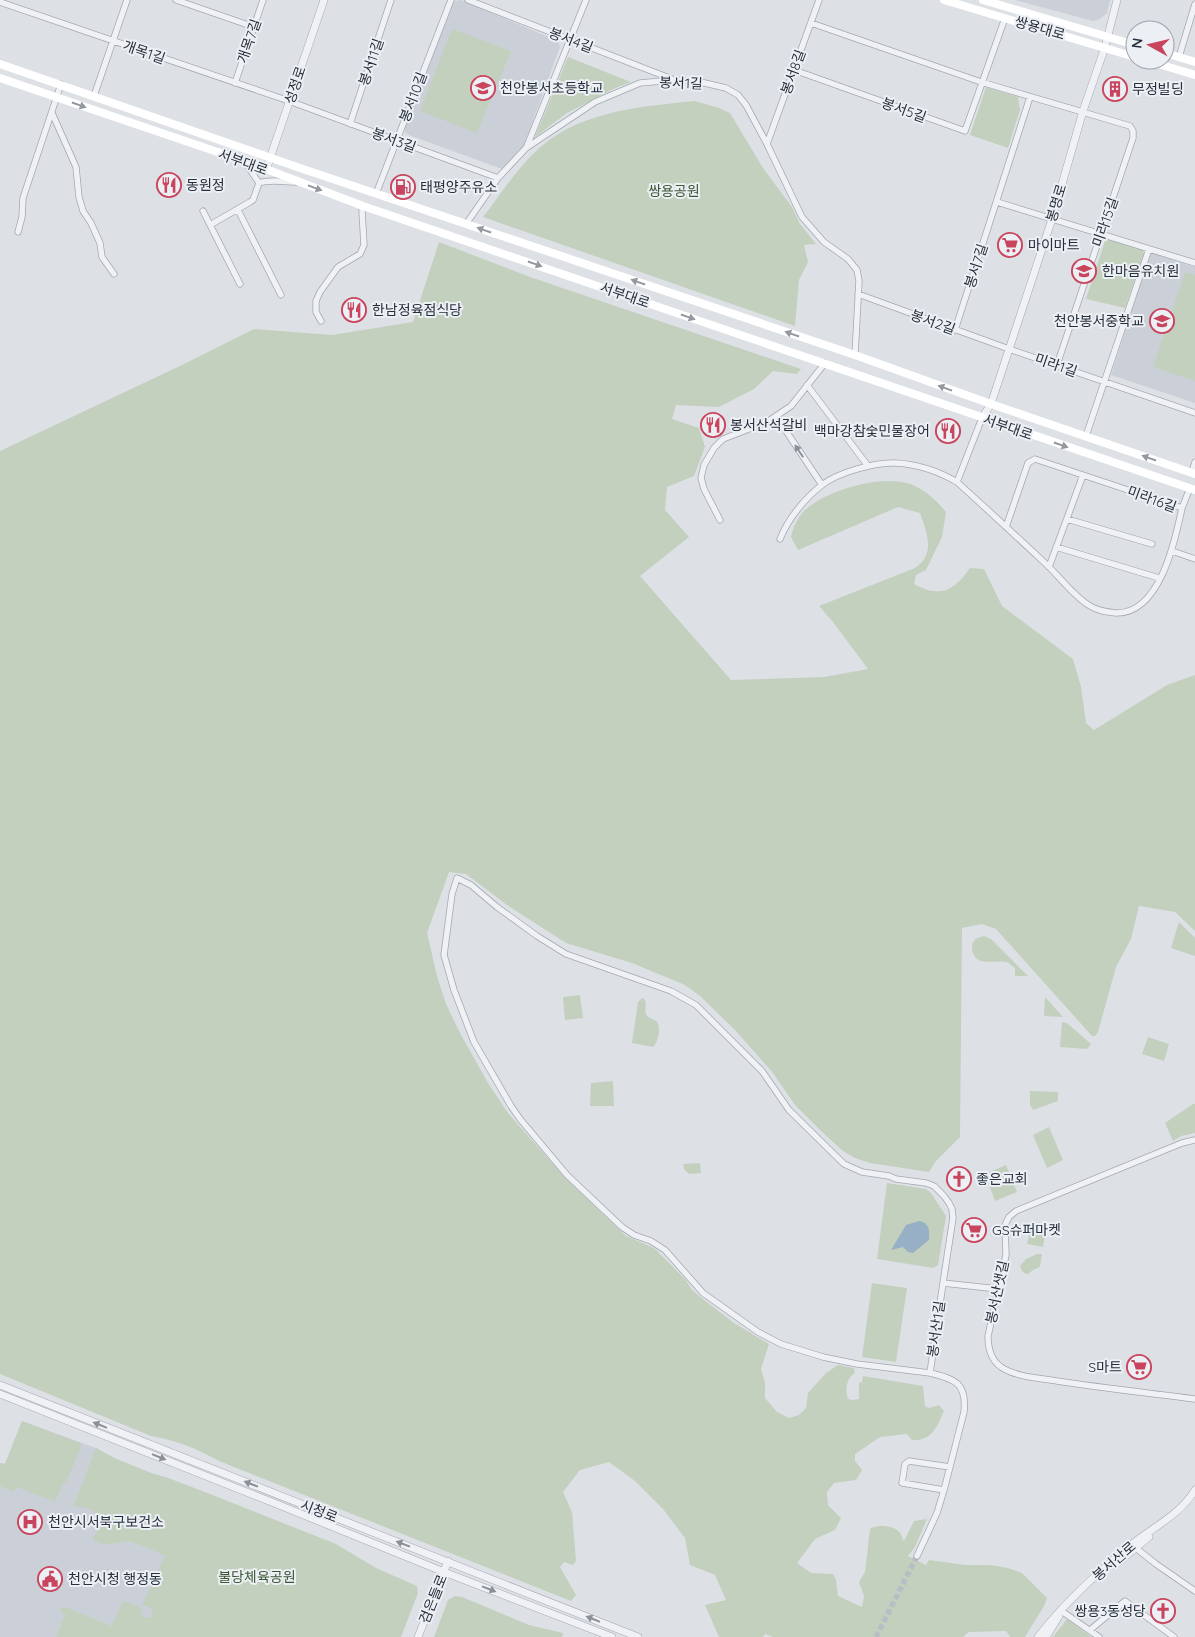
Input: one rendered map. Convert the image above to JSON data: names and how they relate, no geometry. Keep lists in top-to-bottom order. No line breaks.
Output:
{"streets":{"main road":["쌍용대로","서부대로"],"street":["봉서4길","개목7길","개목1길","봉서11길","봉서8길","봉서1길","성정로","봉서10길","봉서5길","봉서3길","봉명로","미라15길","봉서7길","봉서2길","미라1길","미라16길","봉서산샛길","봉서산1길","시청로","봉서산로","검은들로"]},"crossings":[["쌍용대로","봉서5길"],["쌍용대로","봉명로"],["봉서4길","봉서1길"],["개목7길","개목1길"],["개목1길","성정로"],["개목1길","봉서3길"],["봉서11길","봉서3길"],["봉서8길","봉서1길"],["봉서8길","봉서5길"],["봉서1길","봉서3길"],["봉서1길","서부대로"],["봉서1길","봉서2길"],["성정로","봉서3길"],["성정로","서부대로"],["봉서10길","봉서3길"],["봉서10길","서부대로"],["서부대로","봉명로"],["봉명로","미라15길"],["봉명로","봉서2길"],["봉명로","미라1길"],["미라15길","미라1길"],["봉서7길","봉서2길"],["봉서2길","미라1길"],["봉서산샛길","봉서산1길"],["시청로","검은들로"]],"parks":["쌍용공원","불당체육공원"],"places":{"school or university":["천안봉서초등학교","한마음유치원","천안봉서중학교"],"building":["무정빌딩"],"restaurant":["동원정","한남정육점식당","봉서산석갈비","백마강참숯민물장어"],"fuel station":["태평양주유소"],"supermarket":["마이마트","GS슈퍼마켓","S마트"],"church":["좋은교회","쌍용3동성당"],"hospital":["천안시서북구보건소"],"public building":["천안시청 행정동"]},"north":"left"}
